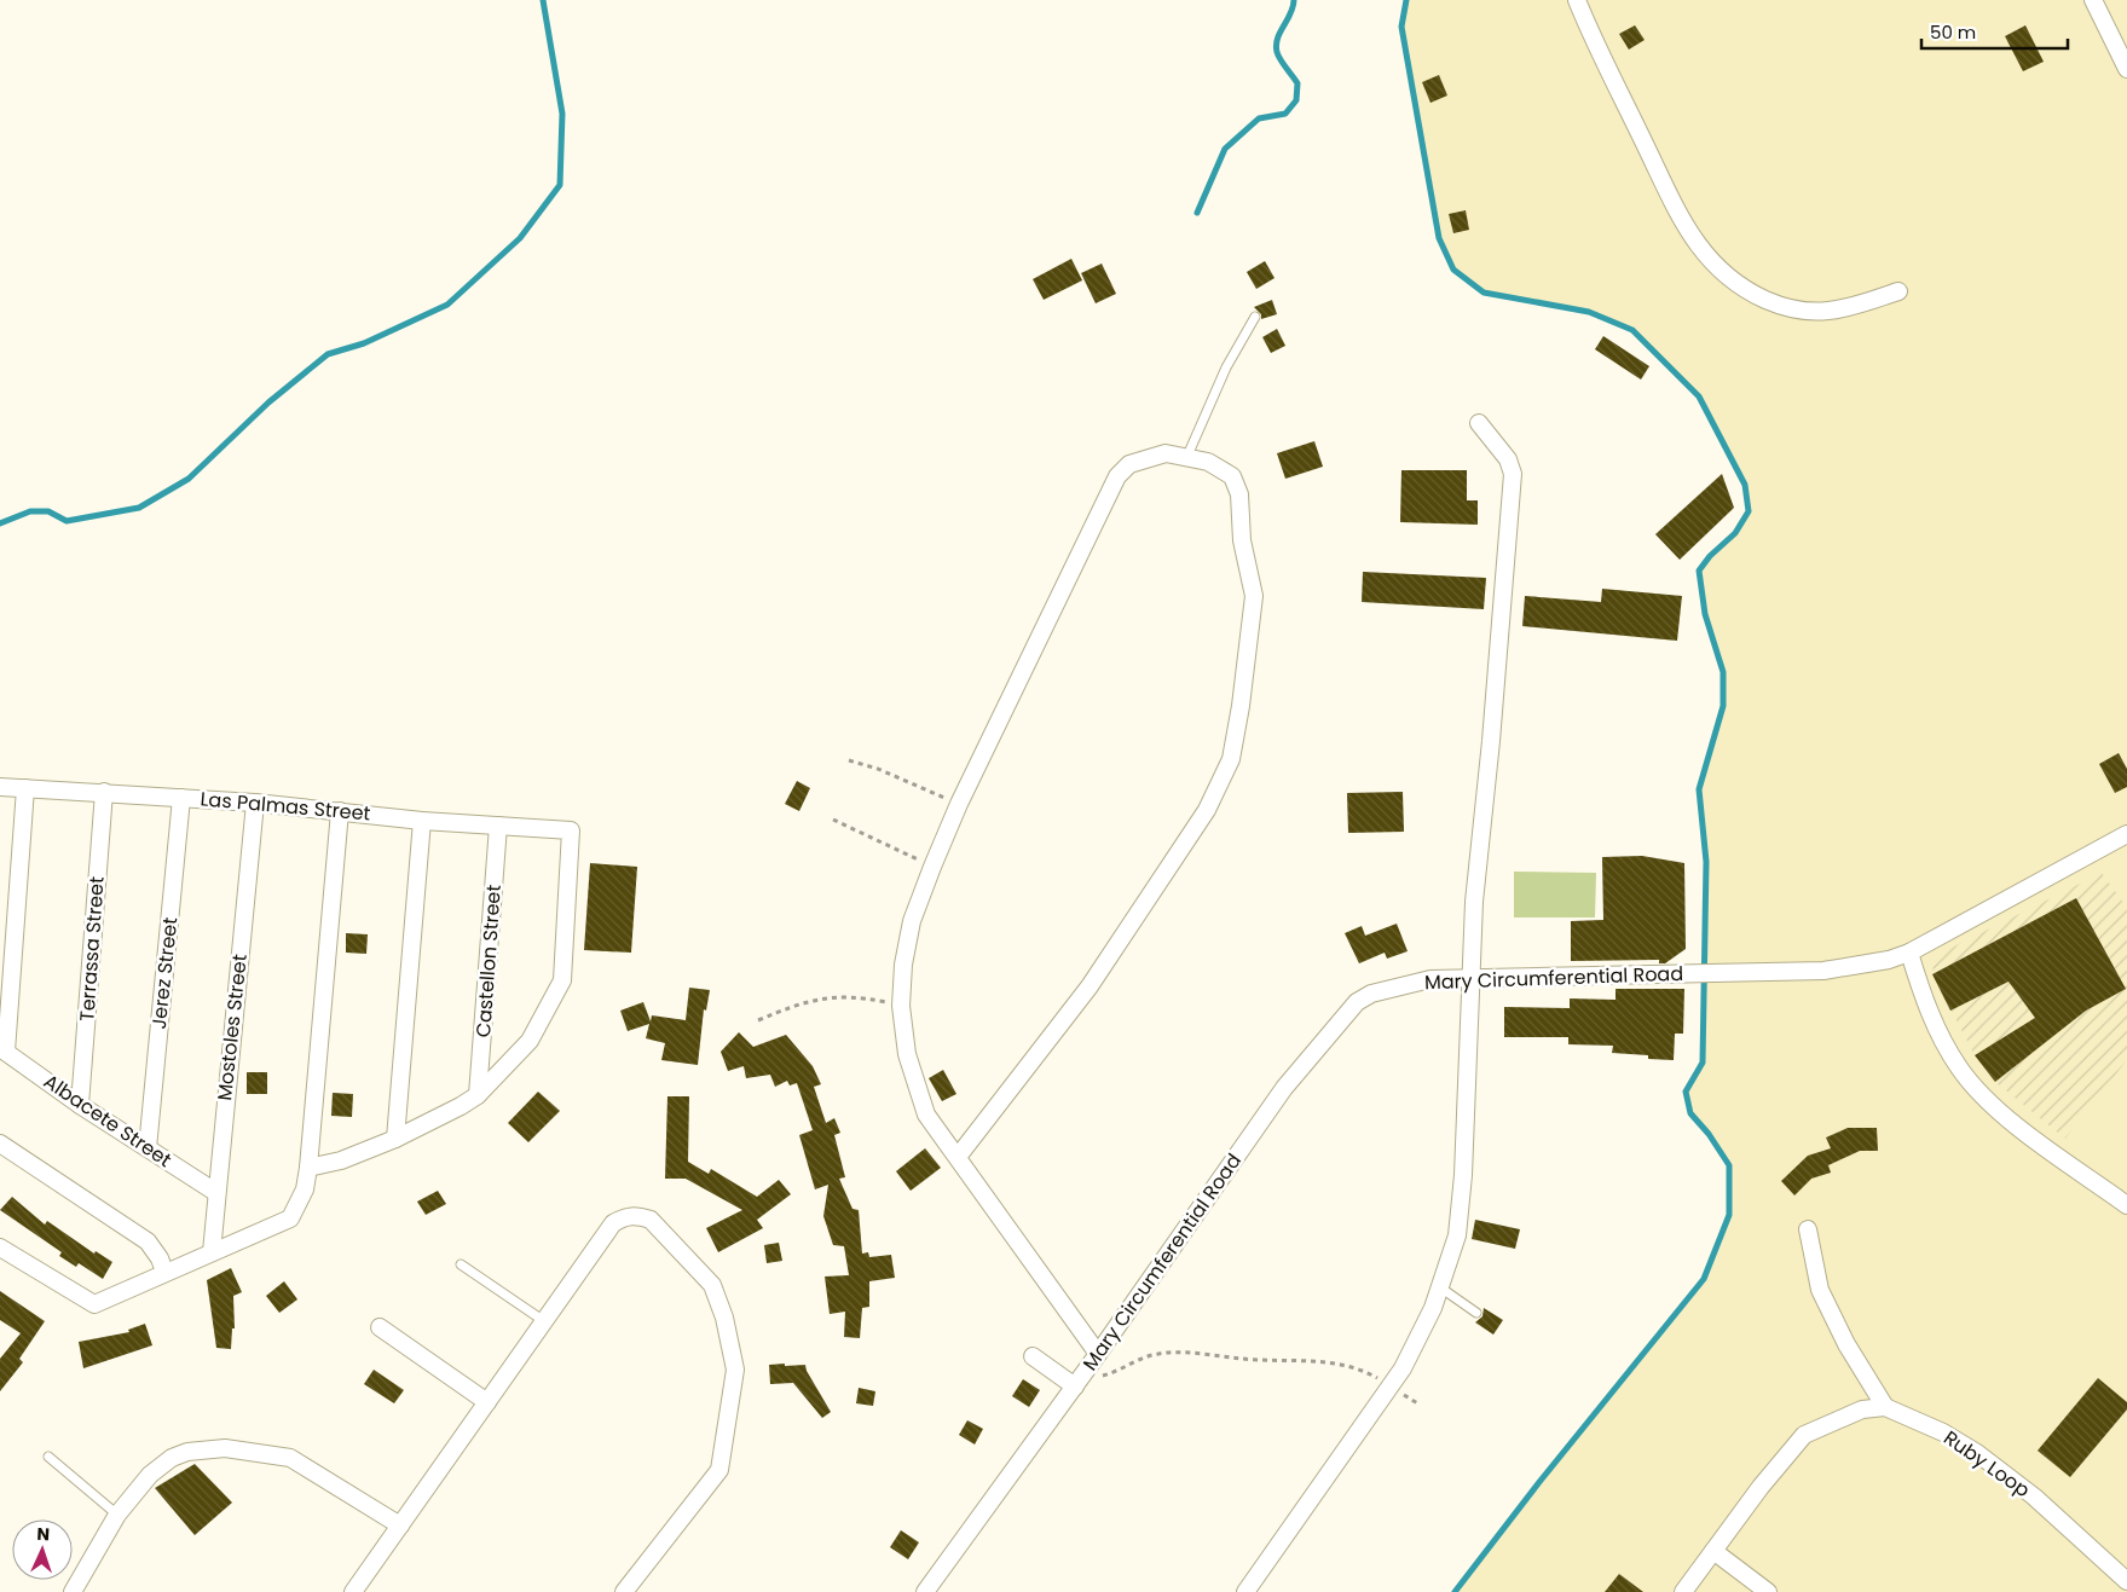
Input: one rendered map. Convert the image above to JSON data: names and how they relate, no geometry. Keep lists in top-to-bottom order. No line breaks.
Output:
{"streets":{"street":["Las Palmas Street","Terrassa Street","Castellon Street","Jerez Street","Mary Circumferential Road","Mostoles Street","Albacete Street","Ruby Loop"]},"crossings":[["Las Palmas Street","Terrassa Street"],["Las Palmas Street","Castellon Street"],["Las Palmas Street","Jerez Street"],["Las Palmas Street","Mostoles Street"],["Terrassa Street","Albacete Street"],["Jerez Street","Albacete Street"],["Mostoles Street","Albacete Street"]],"scale_bar":"50 m","north":"top"}
